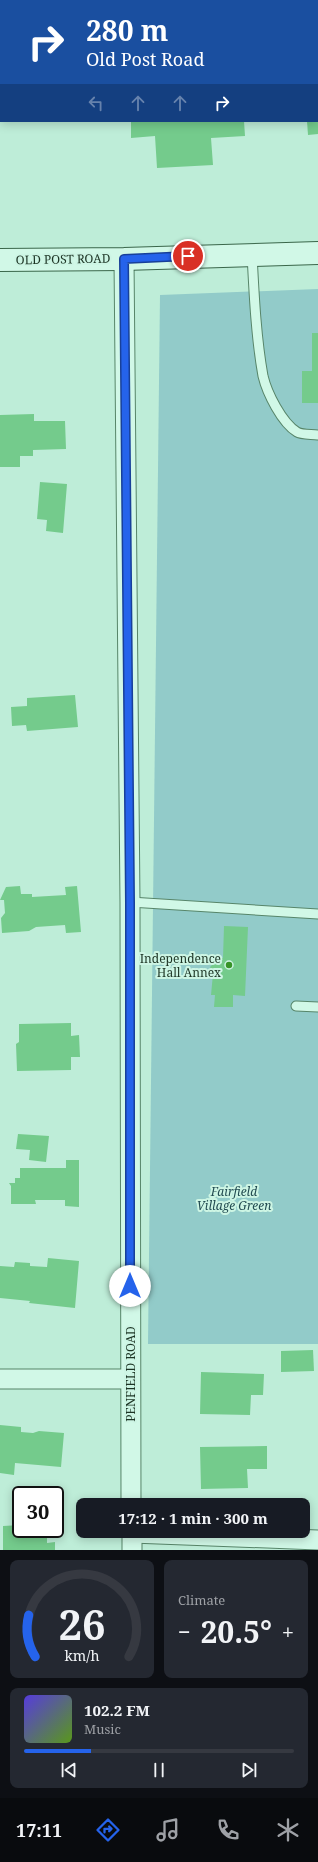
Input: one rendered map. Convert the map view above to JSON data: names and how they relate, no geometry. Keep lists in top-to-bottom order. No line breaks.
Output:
{"streets":{"street":["OLD POST ROAD","PENFIELD ROAD"]},"crossings":[["OLD POST ROAD","PENFIELD ROAD"]],"parks":["Fairfield Village Green"],"places":["Independence Hall Annex"],"page":{"turn":["280 m","Old Post Road"],"limit":"30","trip":"17:12 · 1 min · 300 m","tile":"Climate","heat":["−","20.5°","+"],"song":["102.2 FM","Music"],"tabs":"17:11","gauge":["26","km/h"]}}
